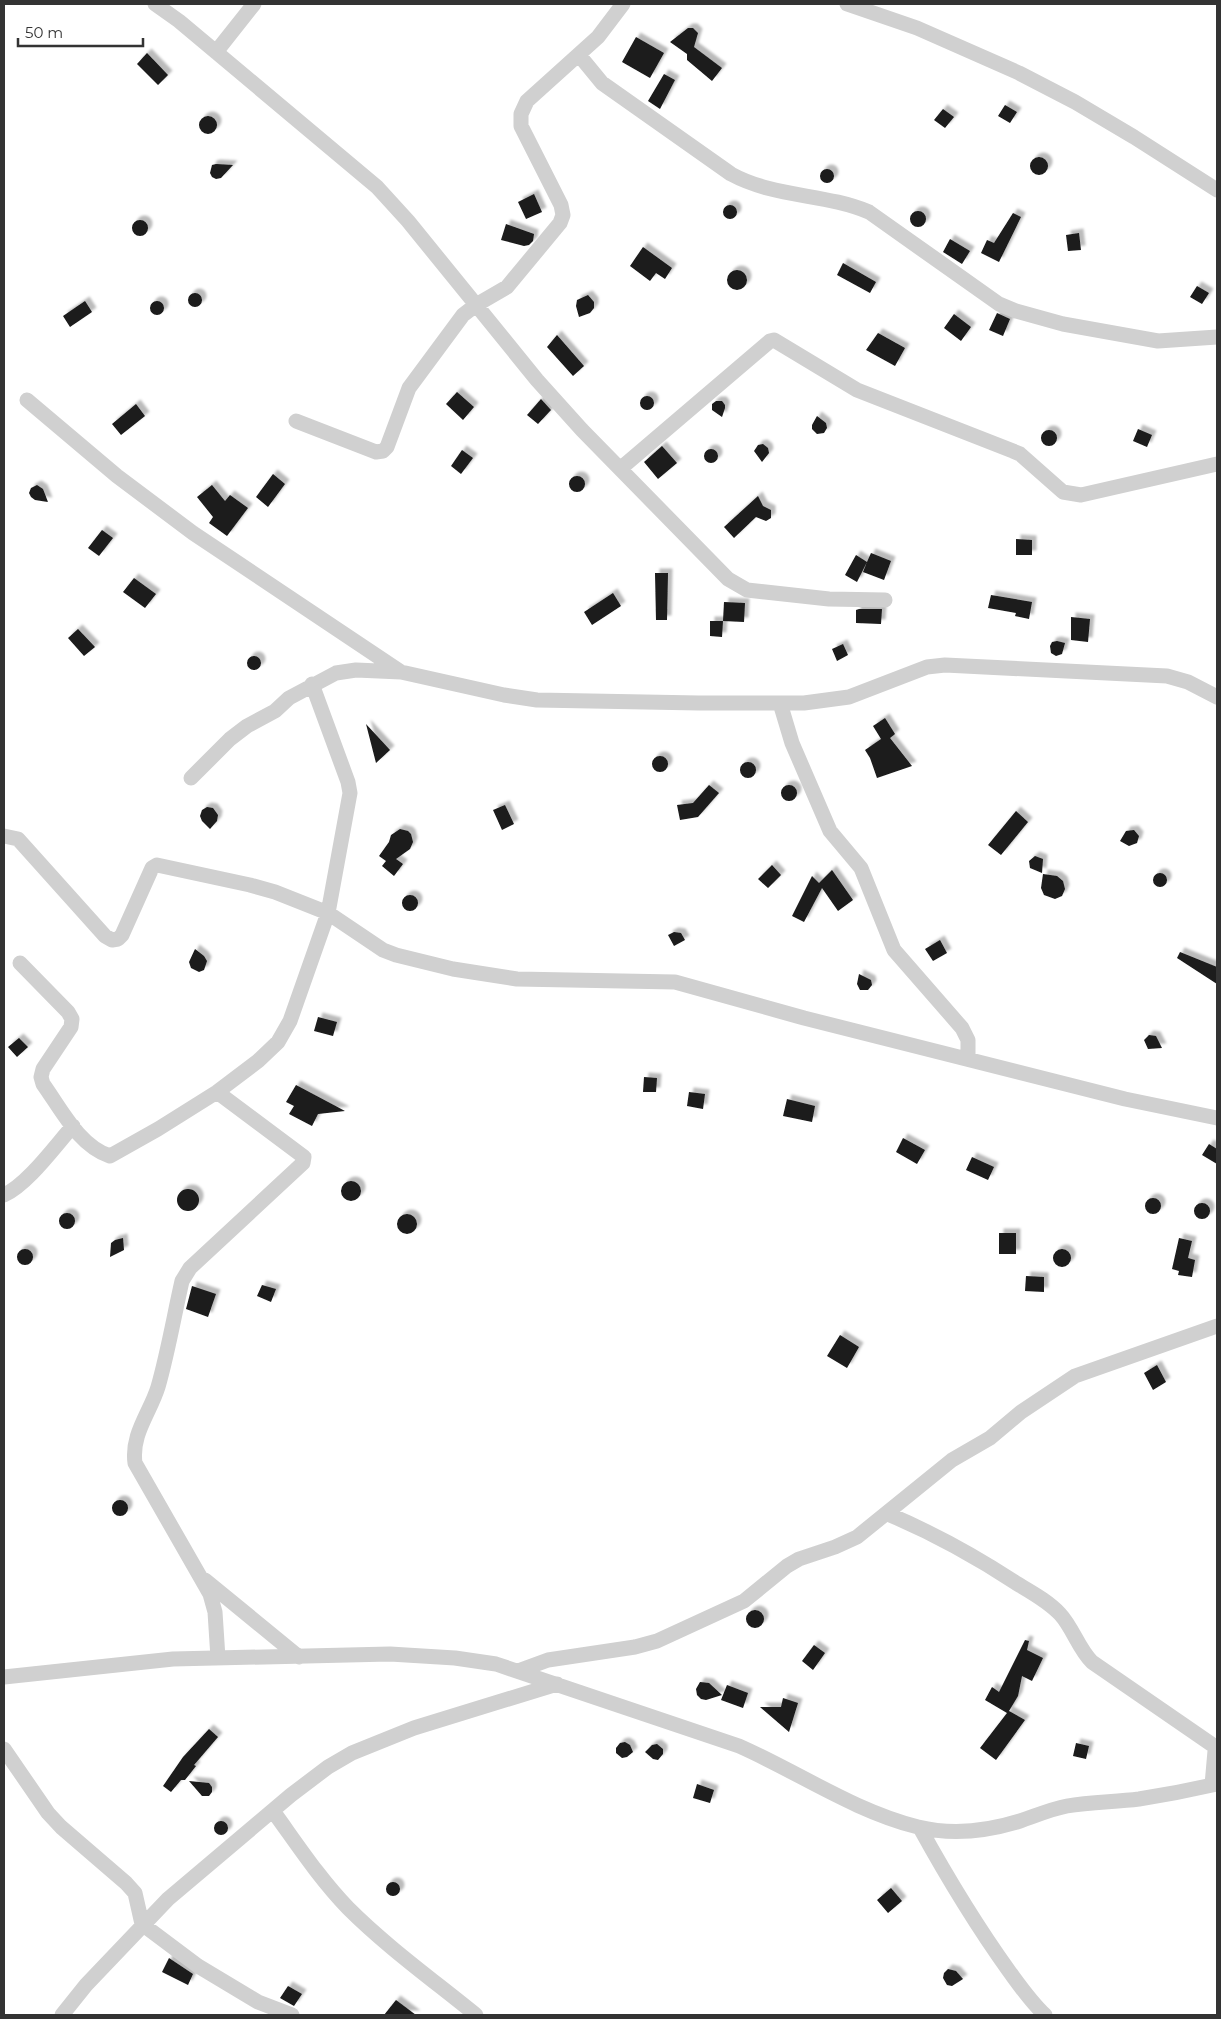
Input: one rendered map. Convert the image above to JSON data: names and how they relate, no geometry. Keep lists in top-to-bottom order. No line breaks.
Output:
{"scale_bar":"50 m"}
